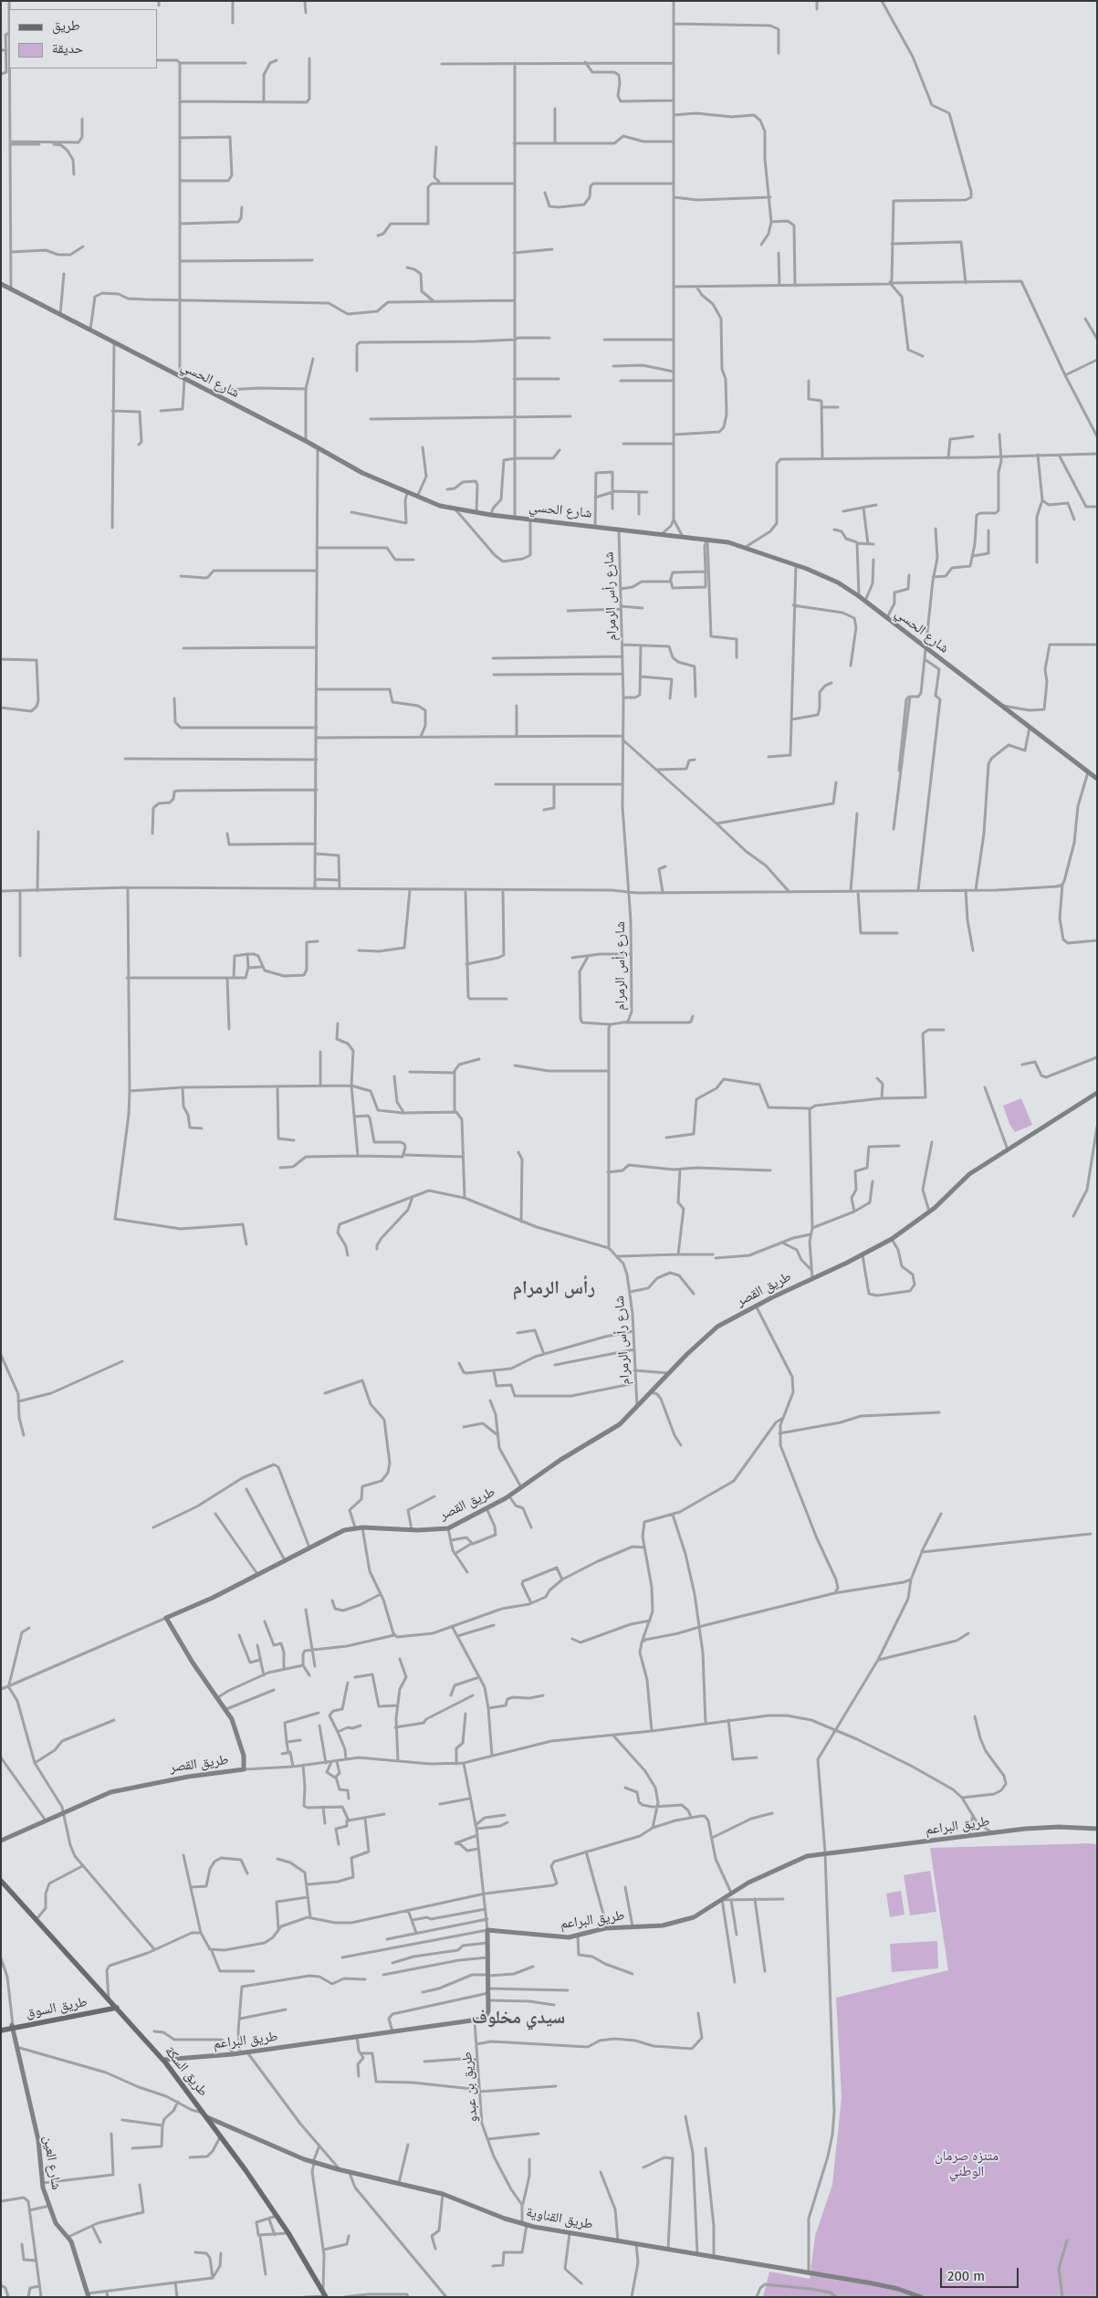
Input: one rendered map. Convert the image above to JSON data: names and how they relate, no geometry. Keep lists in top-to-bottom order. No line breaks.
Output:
{"streets":{"main road":["طريق السوق","طريق السكة"],"street":["شارع الحسي","شارع رأس الرمرام","طريق القصر","طريق البراعم","طريق بن عبدو","شارع العين","طريق القناوية"]},"crossings":[["شارع الحسي","شارع رأس الرمرام"],["شارع رأس الرمرام","طريق القصر"],["طريق البراعم","طريق السكة"],["طريق البراعم","طريق بن عبدو"],["طريق السوق","طريق السكة"],["طريق السوق","شارع العين"],["طريق السكة","طريق القناوية"]],"districts":["رأس الرمرام","سيدي مخلوف"],"parks":["متنزه صرمان الوطني"],"legend":["طريق","حديقة"],"scale_bar":"200 m"}
